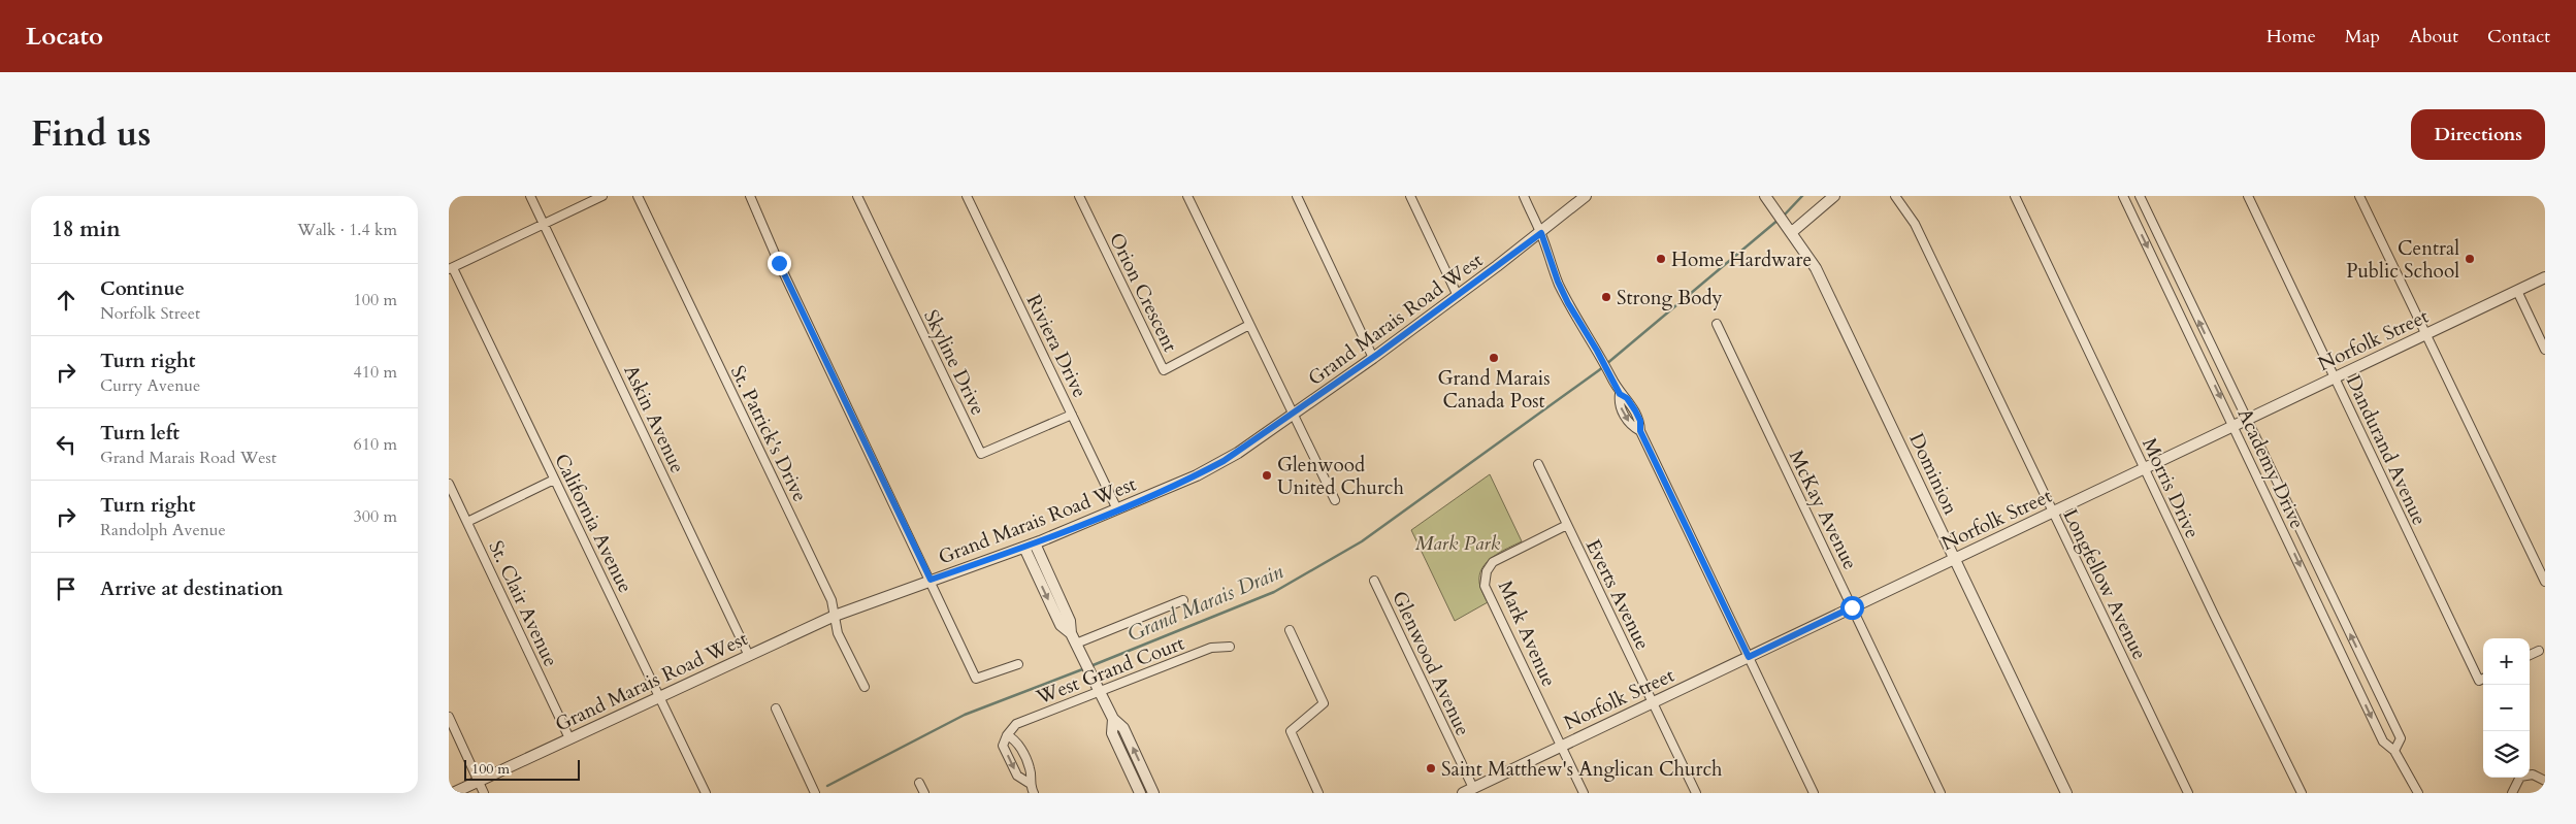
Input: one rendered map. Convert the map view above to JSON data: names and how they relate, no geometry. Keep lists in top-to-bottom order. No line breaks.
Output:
{"streets":{"street":["Orion Crescent","Grand Marais Road West","Norfolk Street","Riviera Drive","Skyline Drive","Askin Avenue","St. Patrick's Drive","Dandurand Avenue","Academy Drive","Dominion","Morris Drive","McKay Avenue","California Avenue","Longfellow Avenue","Everts Avenue","St. Clair Avenue","Mark Avenue","Glenwood Avenue","West Grand Court"]},"crossings":[["Grand Marais Road West","Riviera Drive"],["Grand Marais Road West","Askin Avenue"],["Grand Marais Road West","St. Patrick's Drive"],["Grand Marais Road West","California Avenue"],["Grand Marais Road West","St. Clair Avenue"],["Norfolk Street","Dandurand Avenue"],["Norfolk Street","Academy Drive"],["Norfolk Street","Dominion"],["Norfolk Street","Morris Drive"],["Norfolk Street","McKay Avenue"],["Norfolk Street","Longfellow Avenue"],["Norfolk Street","Everts Avenue"],["Norfolk Street","Mark Avenue"],["Norfolk Street","Glenwood Avenue"],["Riviera Drive","Skyline Drive"],["Everts Avenue","Mark Avenue"]],"water":["Grand Marais Drain"],"parks":["Mark Park"],"places":["Home Hardware","Central Public School","Strong Body","Grand Marais Canada Post","Glenwood United Church","Saint Matthew's Anglican Church"],"scale_bar":"100 m","page":{"header":"Locato","nav":["Home","Map","About","Contact"],"title":"Find us","buttons":"Directions","heading":["18 min","Walk · 1.4 km"],"list":[["Continue","Norfolk Street","100 m"],["Turn right","Curry Avenue","410 m"],["Turn left","Grand Marais Road West","610 m"],["Turn right","Randolph Avenue","300 m"],"Arrive at destination"],"map_buttons":["+","−"],"scale":"100 m"}}
